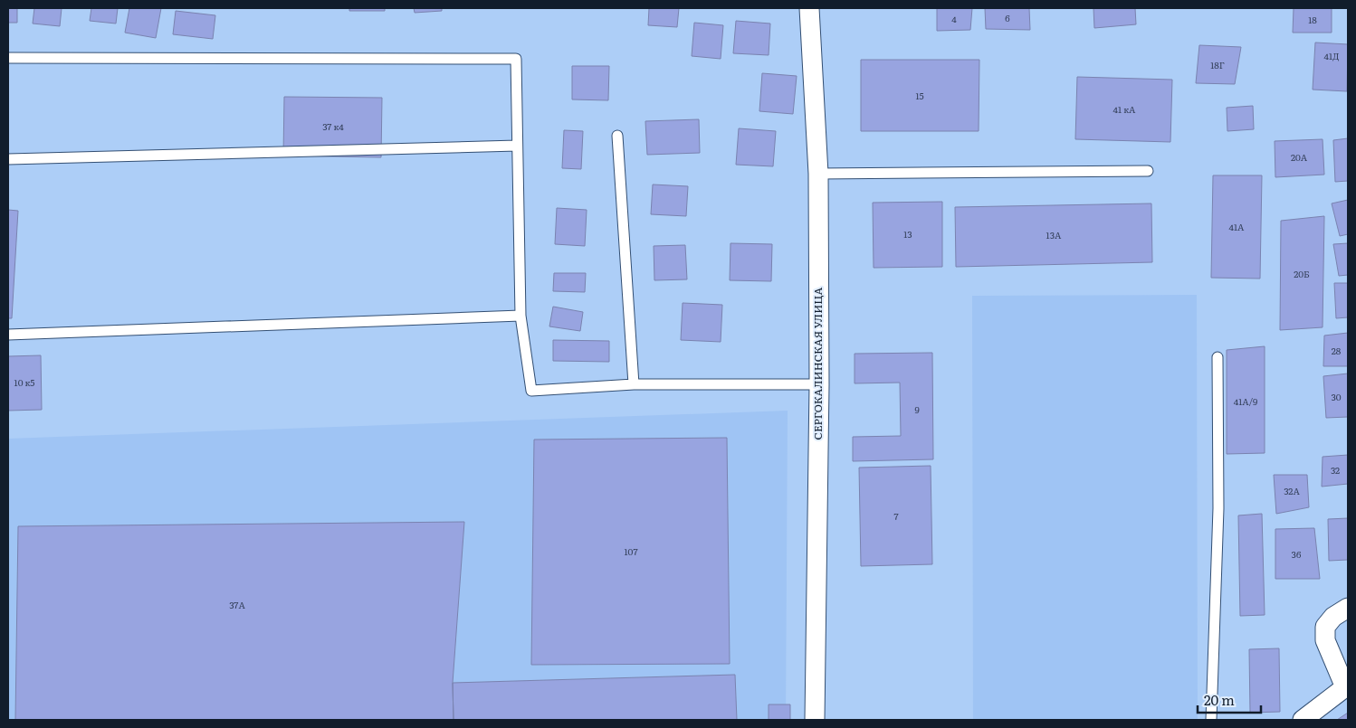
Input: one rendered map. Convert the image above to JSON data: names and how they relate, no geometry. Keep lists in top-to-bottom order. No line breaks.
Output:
{"streets":{"street":["СЕРГОКАЛИНСКАЯ УЛИЦА"]},"house_numbers":["6","4","18","41Д","18Г","15","41 кА","37 к4","20А","41А","13","13А","20Б","28","10 к5","30","41А/9","9","32","32А","7","107","36","37А"],"scale_bar":"20 m"}
